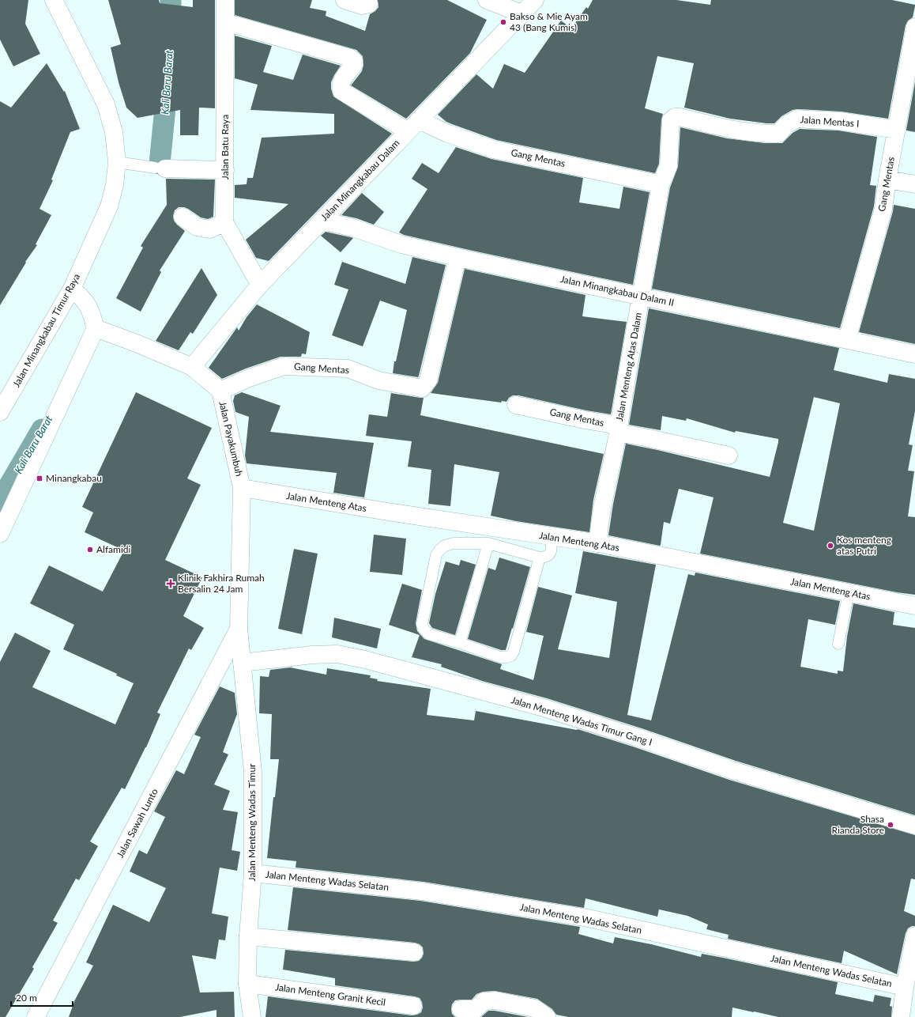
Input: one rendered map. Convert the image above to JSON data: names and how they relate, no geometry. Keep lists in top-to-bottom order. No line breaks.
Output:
{"streets":{"street":["Jalan Mentas I","Jalan Batu Raya","Gang Mentas","Jalan Minangkabau Dalam","Jalan Minangkabau Dalam II","Jalan Minangkabau Timur Raya","Jalan Menteng Atas Dalam","Jalan Payakumbuh","Jalan Menteng Atas","Jalan Menteng Wadas Timur Gang I","Jalan Menteng Wadas Timur","Jalan Sawah Lunto","Jalan Menteng Wadas Selatan","Jalan Menteng Granit Kecil"]},"crossings":[["Jalan Mentas I","Gang Mentas"],["Jalan Mentas I","Jalan Menteng Atas Dalam"],["Jalan Batu Raya","Gang Mentas"],["Gang Mentas","Jalan Minangkabau Dalam"],["Gang Mentas","Jalan Minangkabau Dalam II"],["Gang Mentas","Jalan Menteng Atas Dalam"],["Gang Mentas","Jalan Payakumbuh"],["Jalan Minangkabau Dalam","Jalan Minangkabau Dalam II"],["Jalan Minangkabau Dalam","Jalan Payakumbuh"],["Jalan Minangkabau Dalam II","Jalan Menteng Atas Dalam"],["Jalan Menteng Atas Dalam","Jalan Menteng Atas"],["Jalan Payakumbuh","Jalan Menteng Atas"],["Jalan Payakumbuh","Jalan Menteng Wadas Timur"],["Jalan Payakumbuh","Jalan Sawah Lunto"],["Jalan Menteng Wadas Timur Gang I","Jalan Menteng Wadas Timur"],["Jalan Menteng Wadas Timur","Jalan Sawah Lunto"],["Jalan Menteng Wadas Timur","Jalan Menteng Wadas Selatan"],["Jalan Menteng Wadas Timur","Jalan Menteng Granit Kecil"]],"water":["Kali Baru Barat"],"places":{"other":["Bakso & Mie Ayam 43 (Bang Kumis)","Kos menteng atas Putri","Alfamidi","Shasa Rianda Store"],"transit":["Minangkabau"],"health":["Klinik Fakhira Rumah Bersalin 24 Jam"]},"scale_bar":"20 m"}
